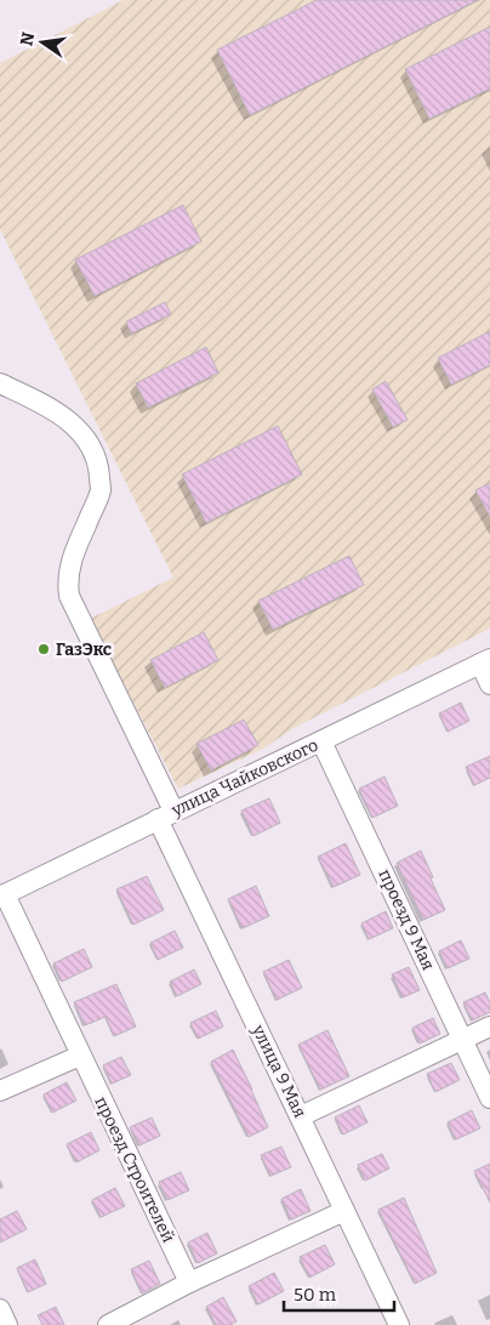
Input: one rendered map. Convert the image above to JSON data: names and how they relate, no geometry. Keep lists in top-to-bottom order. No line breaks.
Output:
{"streets":{"street":["улица Чайковского","проезд 9 Мая","улица 9 Мая","проезд Строителей"]},"crossings":[["улица Чайковского","проезд 9 Мая"],["улица Чайковского","улица 9 Мая"],["улица Чайковского","проезд Строителей"]],"places":["ГазЭкс"],"scale_bar":"50 m","north":"left"}
